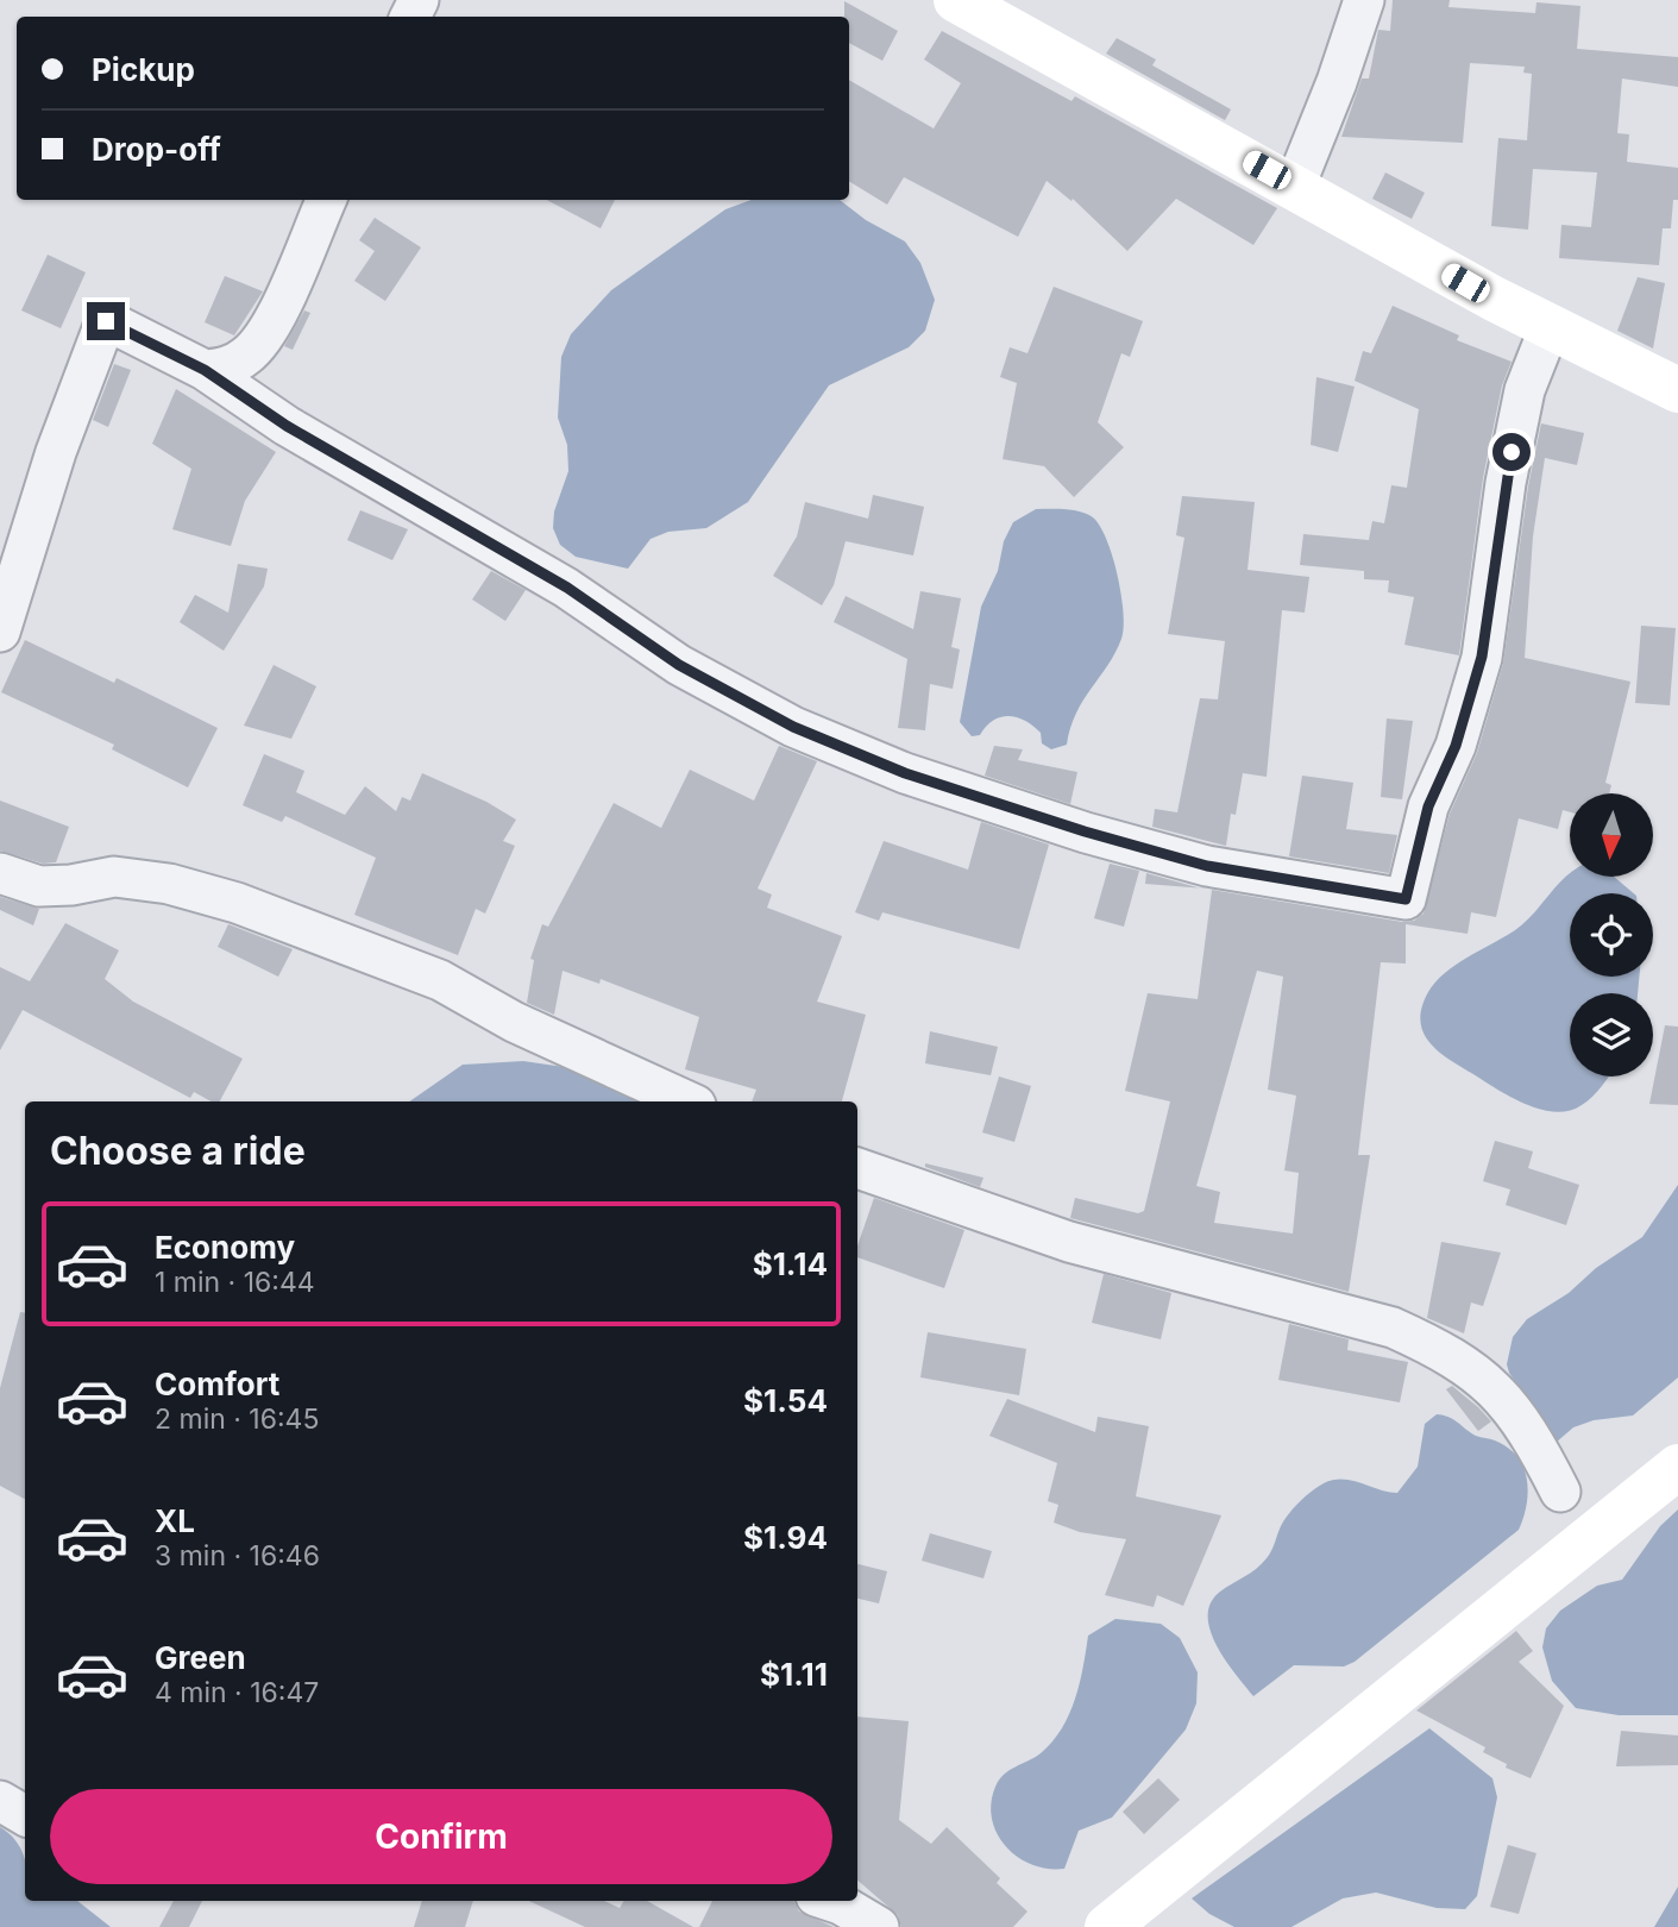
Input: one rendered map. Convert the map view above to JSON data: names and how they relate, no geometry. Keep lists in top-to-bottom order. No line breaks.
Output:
{"north":"bottom","page":{"banner":["Pickup","Drop-off"],"heading":"Choose a ride","list":[{"name":"Economy","note":"1 min · 16:44","value":"$1.14"},{"name":"Comfort","note":"2 min · 16:45","value":"$1.54"},{"name":"XL","note":"3 min · 16:46","value":"$1.94"},{"name":"Green","note":"4 min · 16:47","value":"$1.11"}],"buttons":"Confirm"}}
